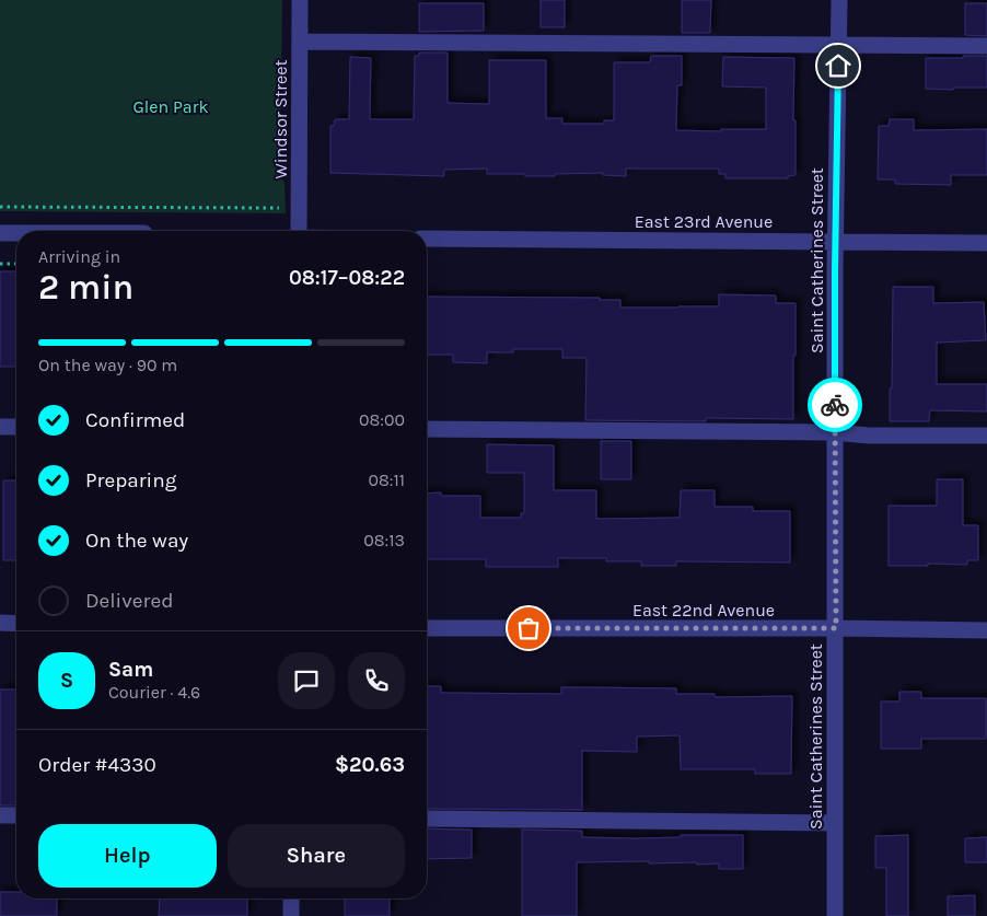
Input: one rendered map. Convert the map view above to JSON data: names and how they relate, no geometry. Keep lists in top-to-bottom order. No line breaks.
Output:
{"streets":{"street":["Windsor Street","East 23rd Avenue","Saint Catherines Street","East 22nd Avenue"]},"crossings":[["East 23rd Avenue","Saint Catherines Street"],["Saint Catherines Street","East 22nd Avenue"]],"parks":["Glen Park"],"page":{"heading":["2 min","Arriving in","08:17–08:22"],"panel":["Sam","Courier · 4.6","Order #4330","$20.63"],"bar":"On the way · 90 m","list":[["Confirmed","08:00"],["Preparing","08:11"],["On the way","08:13"],"Delivered"],"round":"S","buttons":["Help","Share"]}}
